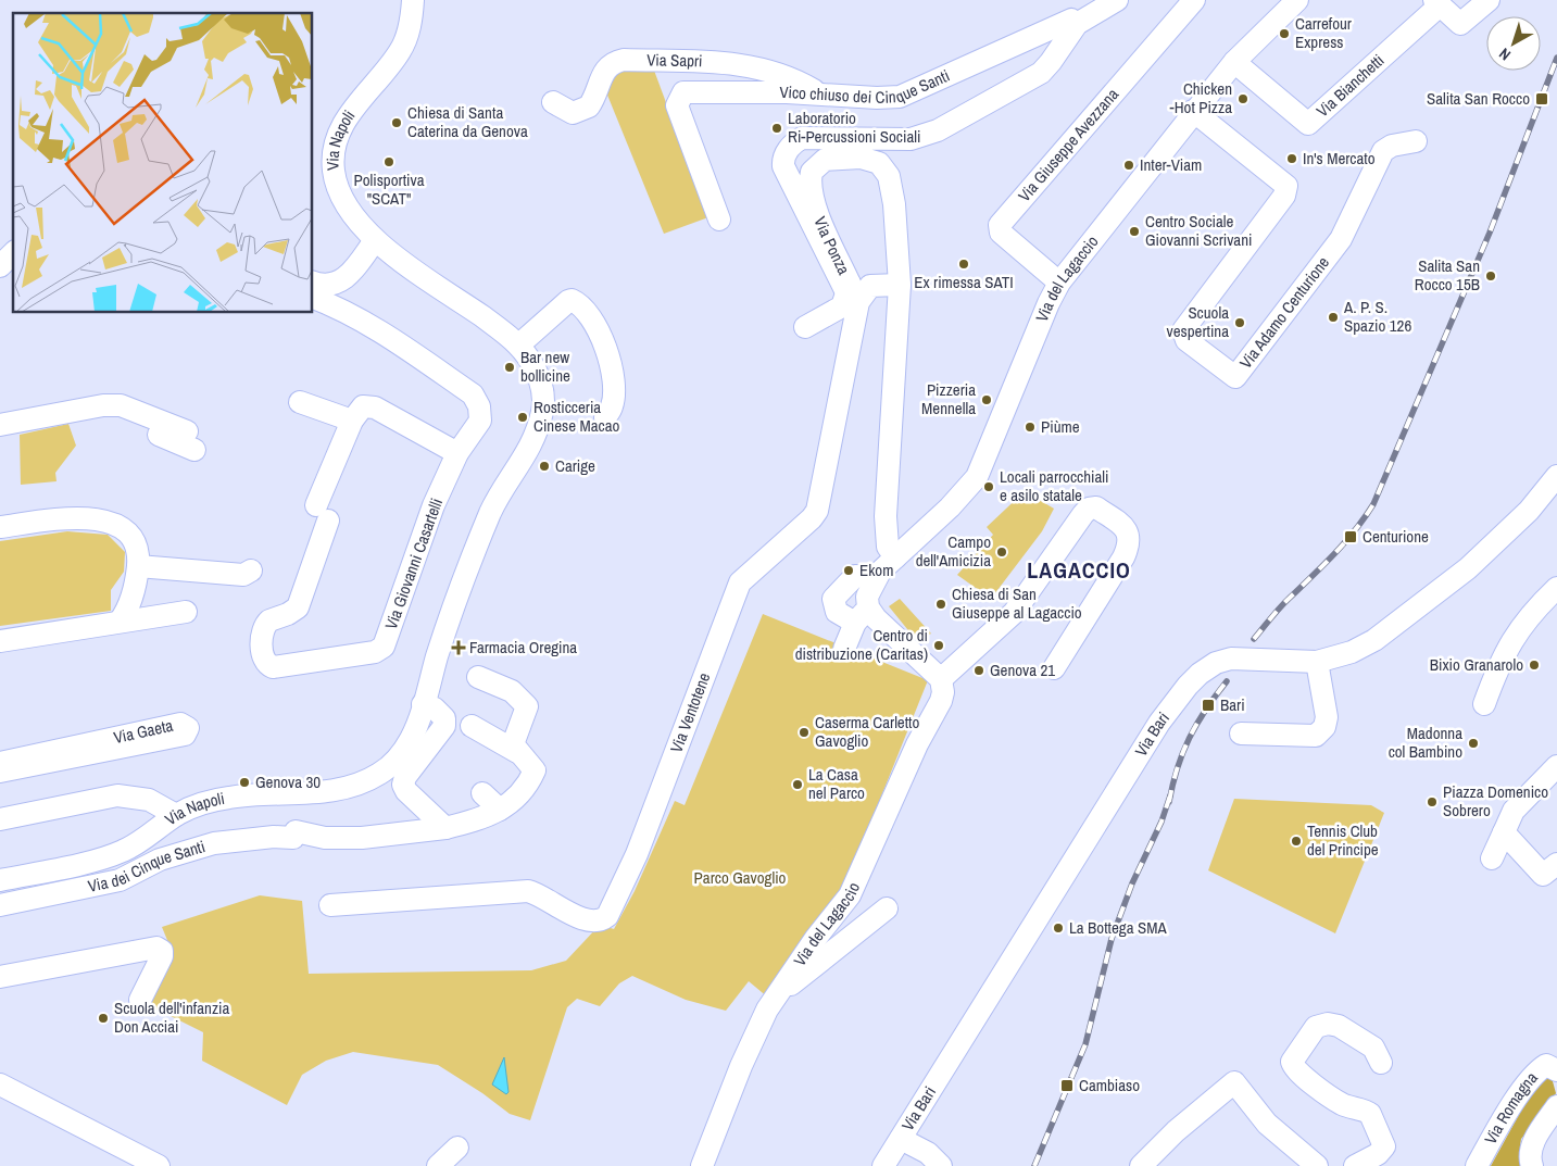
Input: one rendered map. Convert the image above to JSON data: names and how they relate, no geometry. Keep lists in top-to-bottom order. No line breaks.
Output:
{"streets":{"street":["Via Sapri","Vico chiuso dei Cinque Santi","Via Bianchetti","Via Napoli","Via Giuseppe Avezzana","Via Ponza","Via del Lagaccio","Via Adamo Centurione","Via Giovanni Casartelli","Via Ventotene","Via Gaeta","Via Bari","Via dei Cinque Santi","Via Romagna"]},"crossings":[["Via Sapri","Vico chiuso dei Cinque Santi"],["Vico chiuso dei Cinque Santi","Via Ponza"],["Via Bianchetti","Via del Lagaccio"],["Via Giuseppe Avezzana","Via del Lagaccio"],["Via Ponza","Via del Lagaccio"],["Via Ponza","Via Ventotene"],["Via del Lagaccio","Via Adamo Centurione"]],"districts":["LAGACCIO"],"parks":["Parco Gavoglio"],"places":{"other":["Carrefour Express","Chicken -Hot Pizza","Chiesa di Santa Caterina da Genova","Laboratorio Ri-Percussioni Sociali","In's Mercato","Polisportiva \"SCAT\"","Inter-Viam","Centro Sociale Giovanni Scrivani","Ex rimessa SATI","Salita San Rocco 15B","A. P. S. Spazio 126","Scuola vespertina","Bar new bollicine","Pizzeria Mennella","Rosticceria Cinese Macao","Piùme","Carige","Locali parrocchiali e asilo statale","Campo dell'Amicizia","Ekom","Chiesa di San Giuseppe al Lagaccio","Centro di distribuzione (Caritas)","Bixio Granarolo","Genova 21","Caserma Carletto Gavoglio","Madonna col Bambino","Genova 30","La Casa nel Parco","Piazza Domenico Sobrero","Tennis Club del Principe","La Bottega SMA","Scuola dell'infanzia Don Acciai"],"transit":["Salita San Rocco","Centurione","Bari","Cambiaso"],"health":["Farmacia Oregina"]},"north":"bottom left"}
